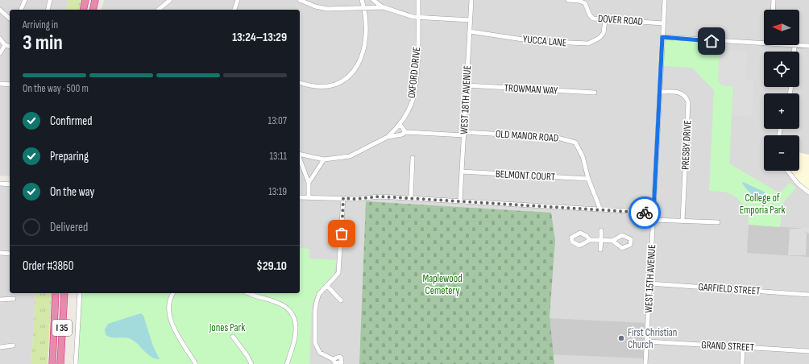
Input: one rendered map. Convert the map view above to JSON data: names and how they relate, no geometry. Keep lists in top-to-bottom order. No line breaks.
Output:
{"streets":{"highway":["I 35"],"street":["DOVER ROAD","YUCCA LANE","OXFORD DRIVE","TROWMAN WAY","WEST 18TH AVENUE","OLD MANOR ROAD","PRESBY DRIVE","BELMONT COURT","WEST 15TH AVENUE","GARFIELD STREET","GRAND STREET"]},"crossings":[["DOVER ROAD","YUCCA LANE"],["DOVER ROAD","WEST 15TH AVENUE"],["YUCCA LANE","WEST 18TH AVENUE"],["TROWMAN WAY","WEST 18TH AVENUE"],["WEST 18TH AVENUE","OLD MANOR ROAD"],["WEST 18TH AVENUE","BELMONT COURT"],["OLD MANOR ROAD","BELMONT COURT"],["PRESBY DRIVE","WEST 15TH AVENUE"],["WEST 15TH AVENUE","GARFIELD STREET"],["WEST 15TH AVENUE","GRAND STREET"]],"parks":["College of Emporia Park","Maplewood Cemetery","Jones Park"],"places":["First Christian Church"],"north":"left","page":{"map_buttons":["+","−"],"heading":["3 min","Arriving in","13:24–13:29"],"panel":["Order #3860","$29.10"],"bar":"On the way · 500 m","list":[["Confirmed","13:07"],["Preparing","13:11"],["On the way","13:19"],"Delivered"]}}
